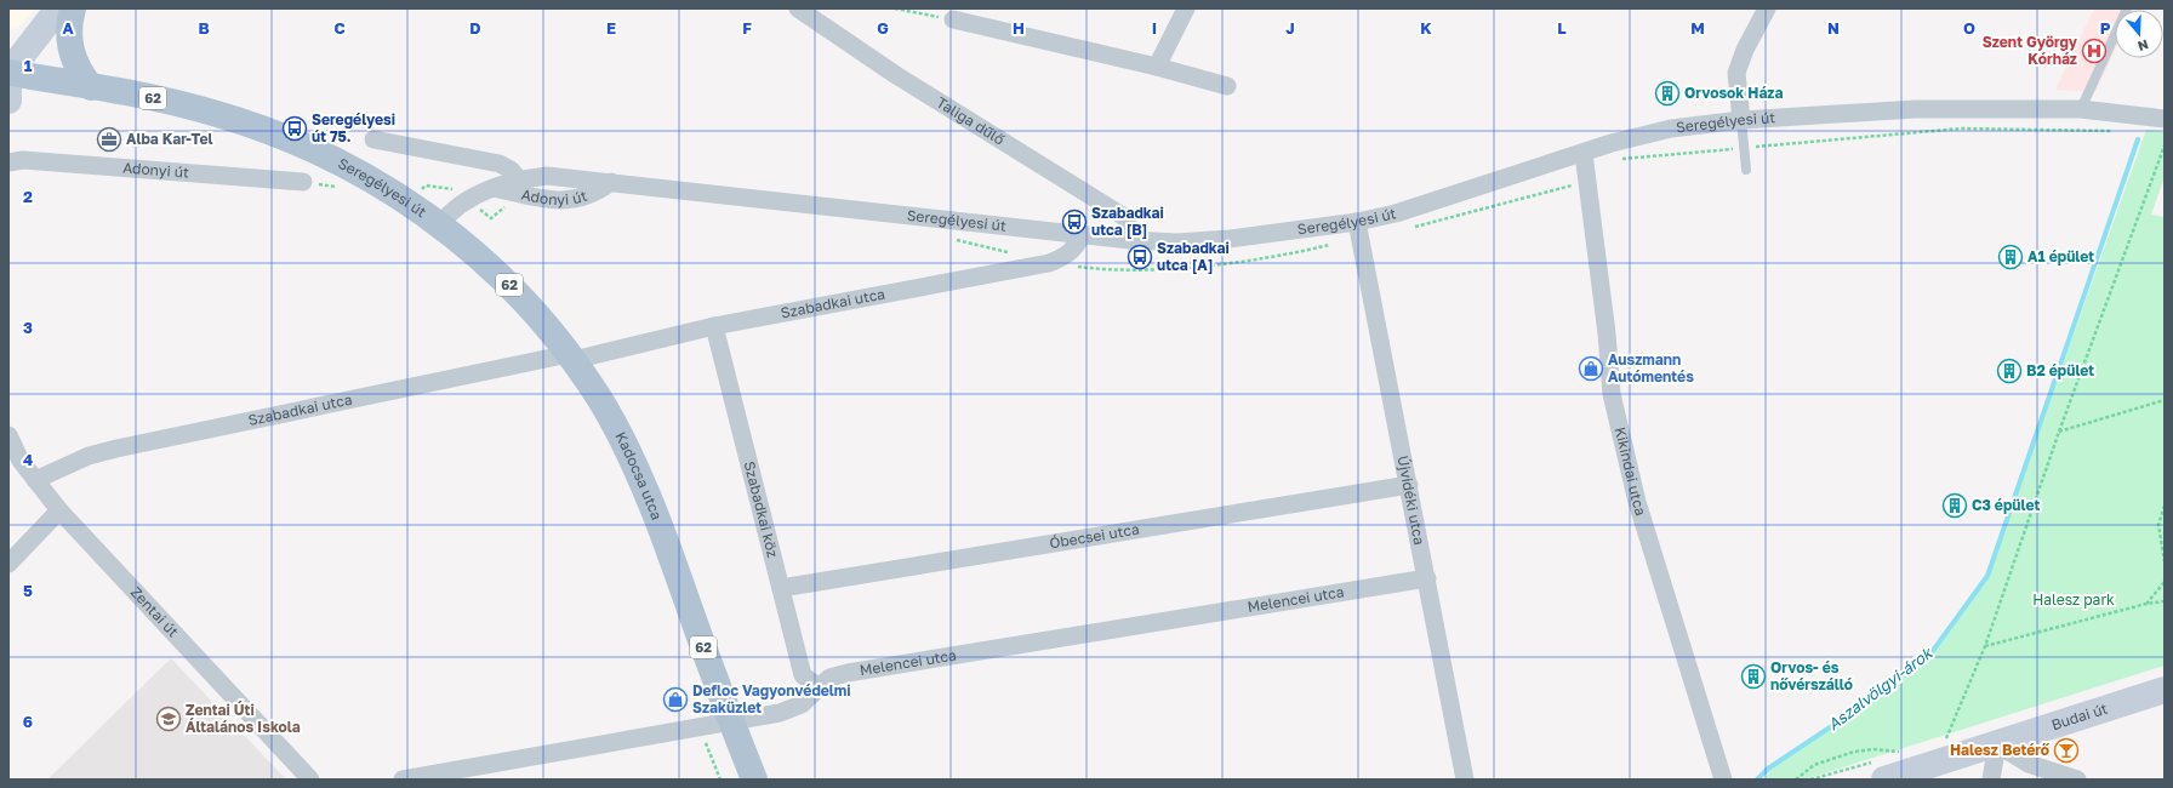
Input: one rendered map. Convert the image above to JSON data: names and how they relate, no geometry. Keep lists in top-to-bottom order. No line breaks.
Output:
{"streets":{"main road":["62","Seregélyesi út","Kadocsa utca","Budai út"],"street":["Taliga dűlő","Adonyi út","Szabadkai utca","Kikindai utca","Újvidéki utca","Szabadkai köz","Óbecsei utca","Melencei utca","Zentai út"]},"crossings":[["Taliga dűlő","Seregélyesi út"],["Seregélyesi út","Adonyi út"],["Seregélyesi út","Szabadkai utca"],["Seregélyesi út","Kikindai utca"],["Seregélyesi út","Kadocsa utca"],["Seregélyesi út","Újvidéki utca"],["Szabadkai utca","Kadocsa utca"],["Szabadkai utca","Szabadkai köz"],["Szabadkai utca","Zentai út"],["Kadocsa utca","Melencei utca"],["Újvidéki utca","Óbecsei utca"],["Újvidéki utca","Melencei utca"],["Szabadkai köz","Óbecsei utca"],["Szabadkai köz","Melencei utca"]],"water":["Aszalvölgyi-árok"],"parks":["Halesz park"],"places":{"hospital":["Szent György Kórház"],"building":["Orvosok Háza","A1 épület","B2 épület","C3 épület","Orvos- és nővérszálló"],"bus stop":["Seregélyesi út 75.","Szabadkai utca [B]","Szabadkai utca [A]"],"office":["Alba Kar-Tel"],"shop":["Auszmann Autómentés","Defloc Vagyonvédelmi Szaküzlet"],"school or university":["Zentai Úti Általános Iskola"],"bar":["Halesz Betérő"]},"north":"bottom","grid":{"columns":["A","B","C","D","E","F","G","H","I","J","K","L","M","N","O","P"],"rows":["1","2","3","4","5","6"]}}
